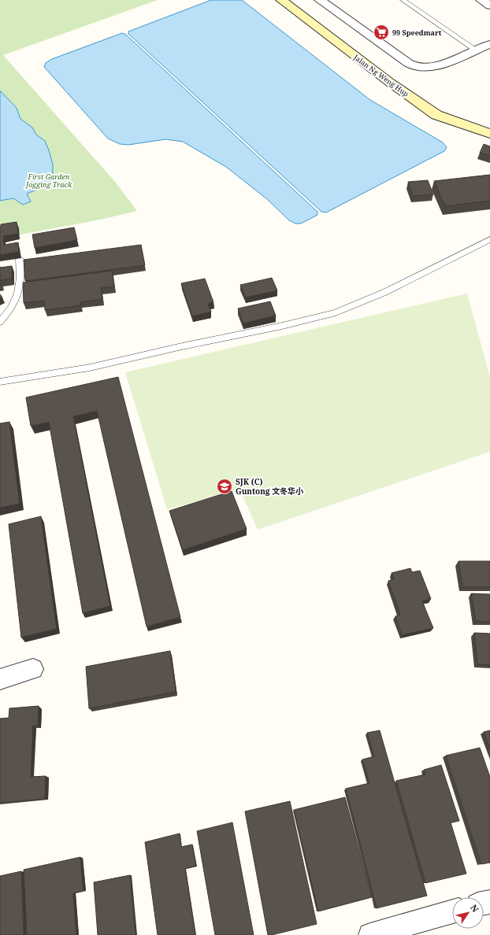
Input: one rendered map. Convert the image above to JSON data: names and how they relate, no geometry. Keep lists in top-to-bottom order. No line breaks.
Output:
{"streets":{"main road":["Jalan Ng Weng Hup"]},"parks":["First Garden Jogging Track"],"places":{"supermarket":["99 Speedmart"],"school or university":["SJK (C) Guntong 文冬华小"]},"north":"top right"}
